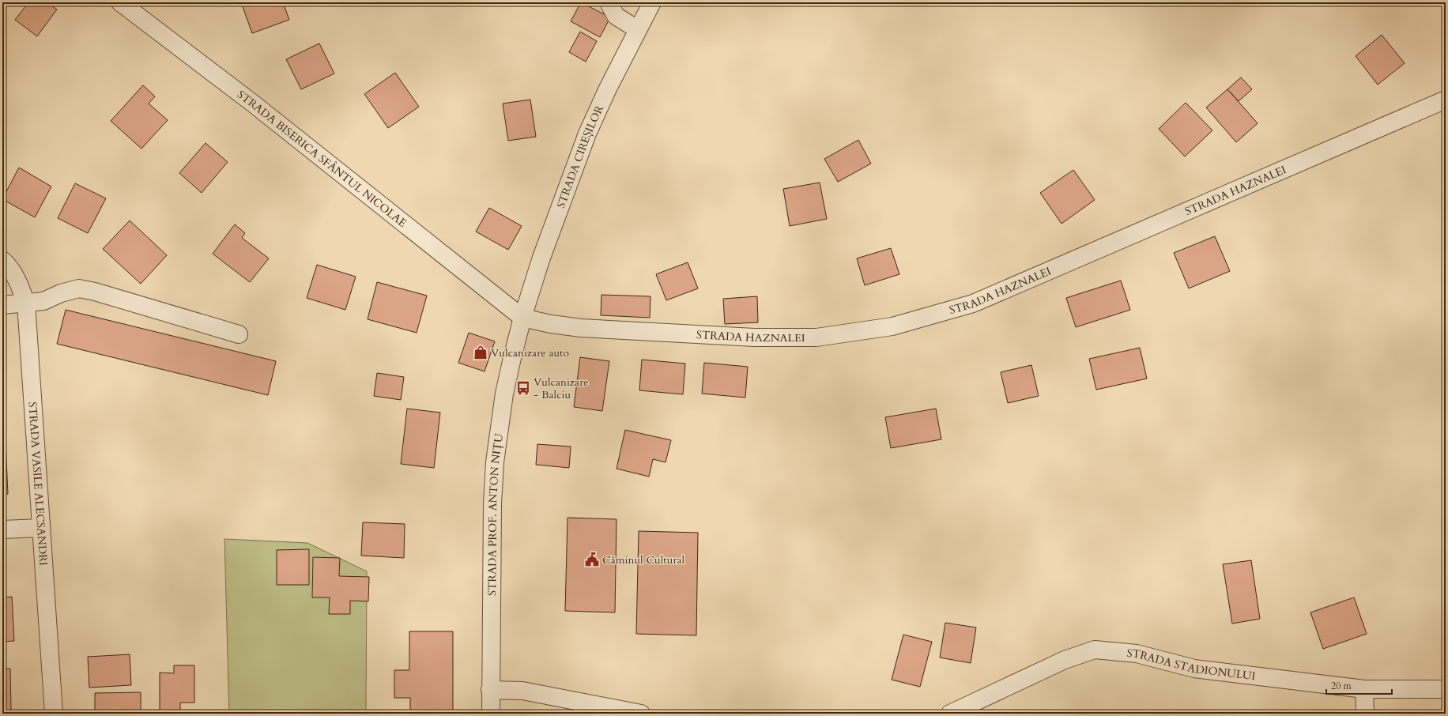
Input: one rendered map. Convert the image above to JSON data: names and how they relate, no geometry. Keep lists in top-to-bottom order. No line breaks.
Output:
{"streets":{"street":["STRADA CIREȘILOR","STRADA BISERICA SFÂNTUL NICOLAE","STRADA HAZNALEI","STRADA VASILE ALECSANDRI","STRADA PROF. ANTON NIȚU","STRADA STADIONULUI"]},"crossings":[["STRADA CIREȘILOR","STRADA BISERICA SFÂNTUL NICOLAE"],["STRADA CIREȘILOR","STRADA HAZNALEI"],["STRADA CIREȘILOR","STRADA PROF. ANTON NIȚU"],["STRADA BISERICA SFÂNTUL NICOLAE","STRADA HAZNALEI"],["STRADA BISERICA SFÂNTUL NICOLAE","STRADA PROF. ANTON NIȚU"],["STRADA HAZNALEI","STRADA PROF. ANTON NIȚU"]],"places":{"shop":["Vulcanizare auto"],"bus stop":["Vulcanizare - Balciu"],"public building":["Căminul Cultural"]},"scale_bar":"20 m"}
